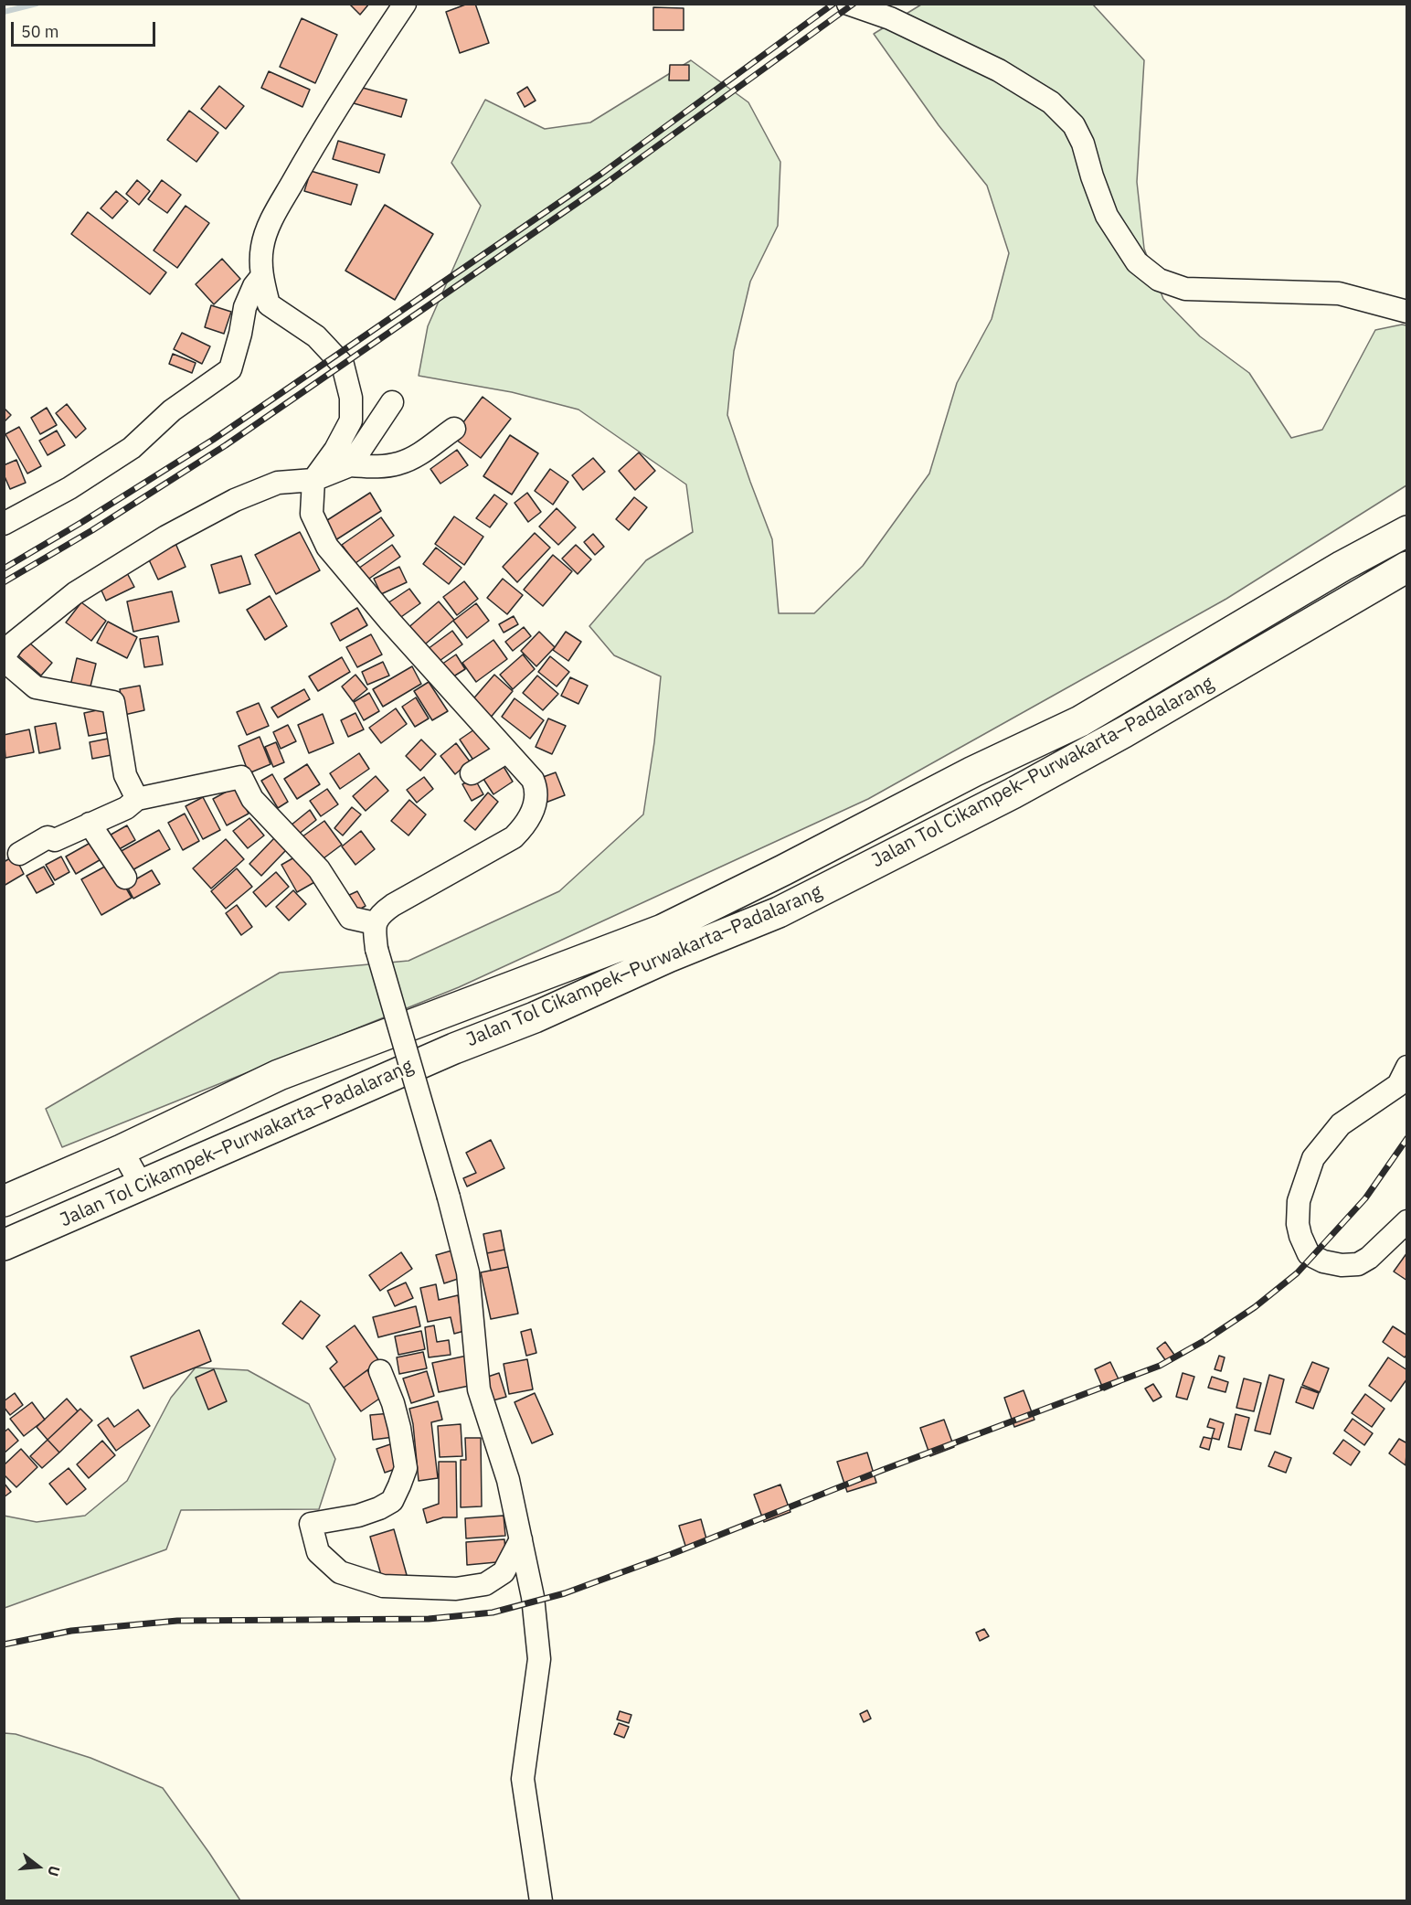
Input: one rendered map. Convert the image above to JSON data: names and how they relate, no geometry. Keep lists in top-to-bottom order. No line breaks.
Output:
{"streets":{"highway":["Jalan Tol Cikampek–Purwakarta–Padalarang"]},"scale_bar":"50 m","north":"right"}
